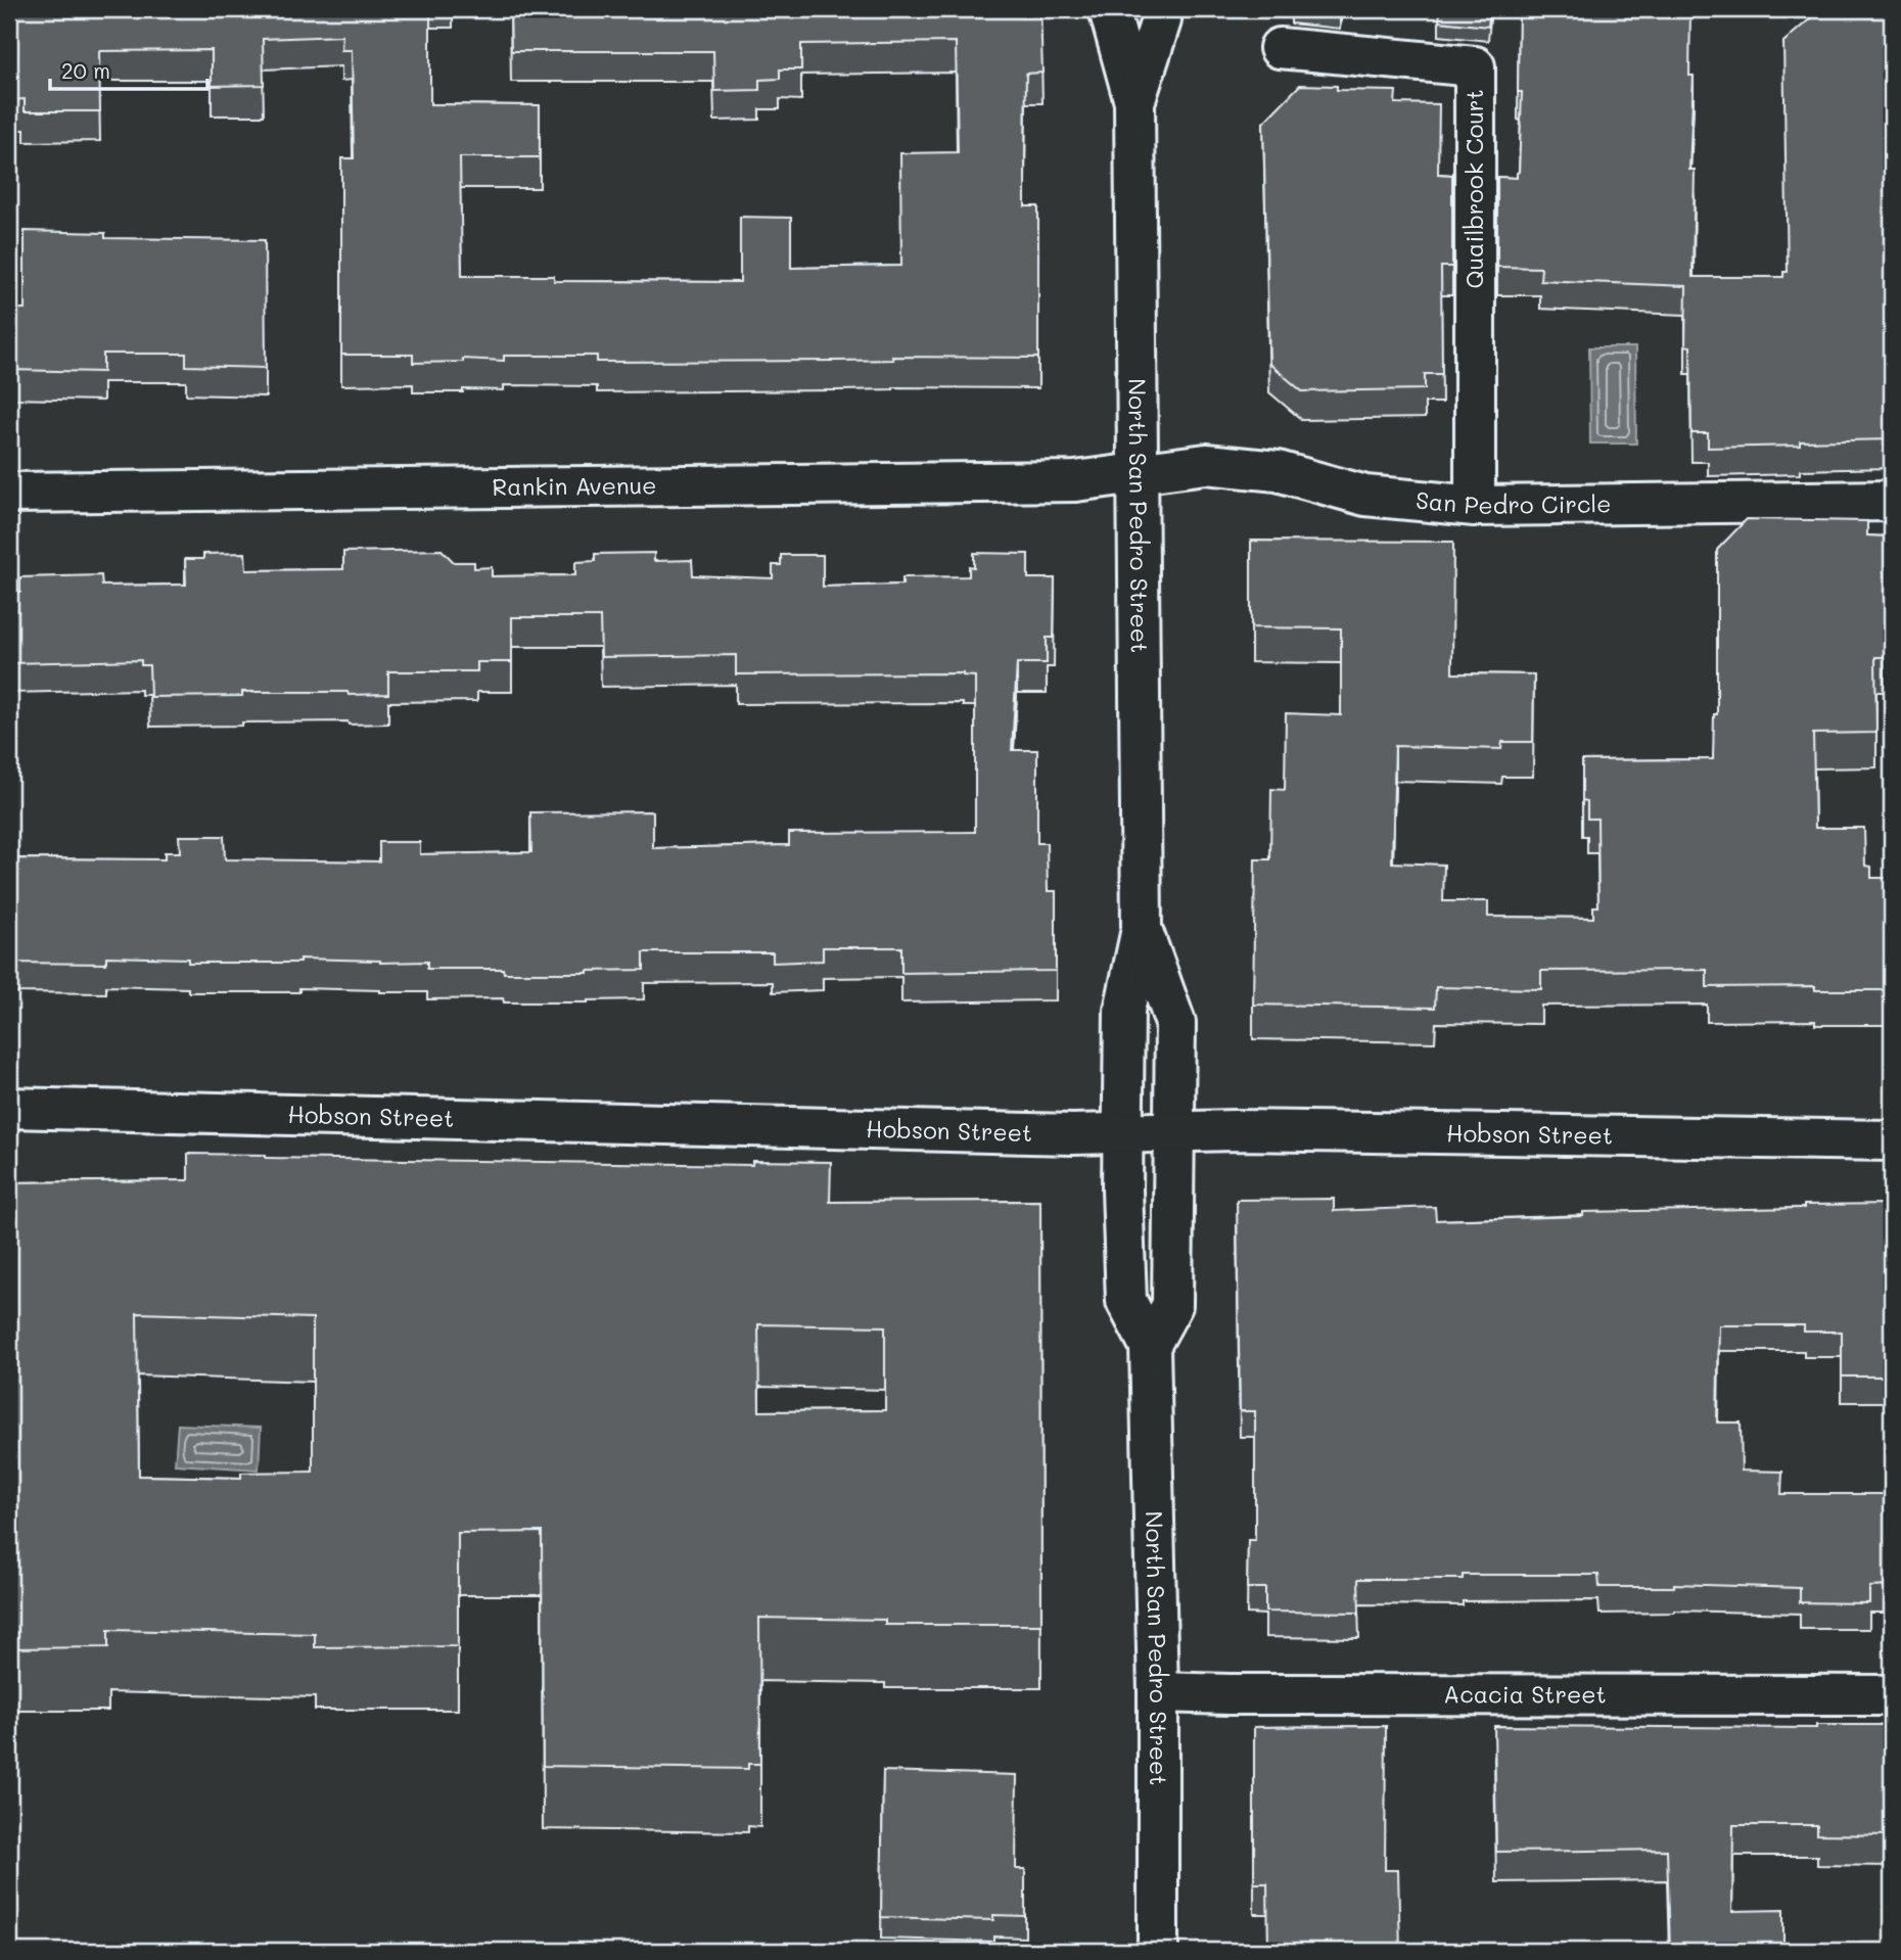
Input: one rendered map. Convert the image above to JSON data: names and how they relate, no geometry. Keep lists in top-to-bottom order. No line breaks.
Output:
{"streets":{"street":["Quailbrook Court","Rankin Avenue","San Pedro Circle","North San Pedro Street","Hobson Street","Acacia Street"]},"crossings":[["Quailbrook Court","San Pedro Circle"],["Rankin Avenue","San Pedro Circle"],["Rankin Avenue","North San Pedro Street"],["San Pedro Circle","North San Pedro Street"],["North San Pedro Street","Hobson Street"],["North San Pedro Street","Acacia Street"]],"scale_bar":"20 m"}
